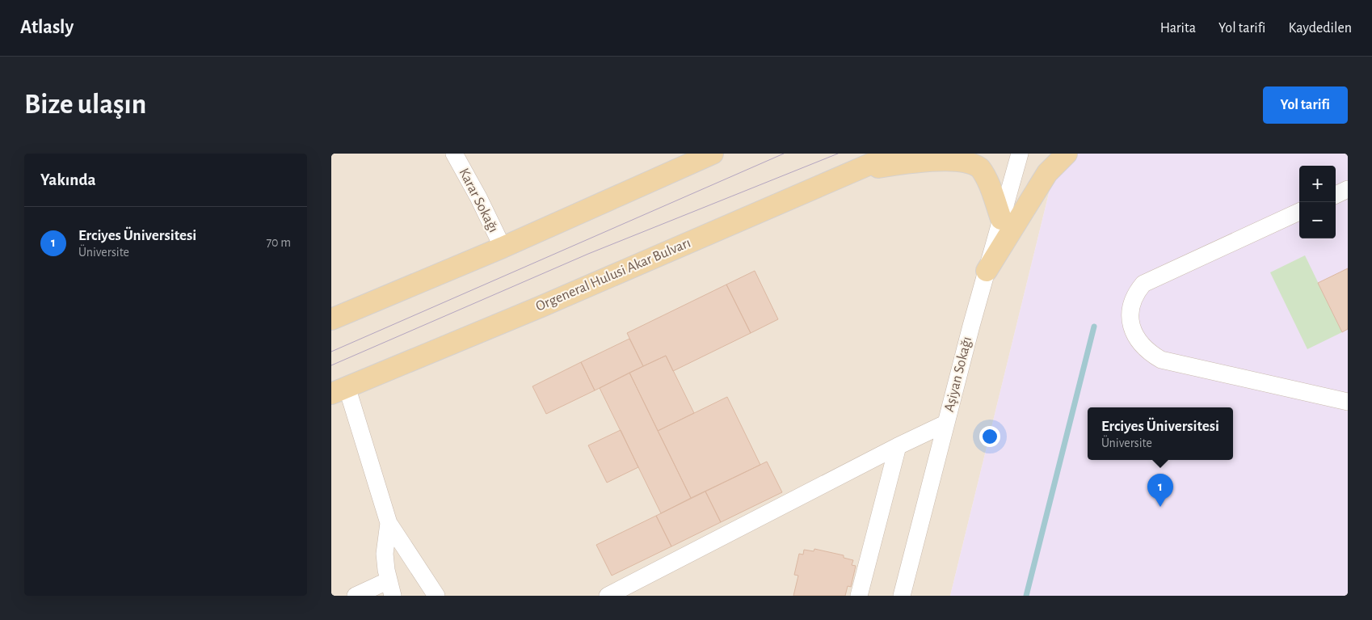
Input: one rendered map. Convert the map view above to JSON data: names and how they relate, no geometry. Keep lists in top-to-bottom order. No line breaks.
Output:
{"streets":{"main road":["Orgeneral Hulusi Akar Bulvarı"],"street":["Karar Sokağı","Aşiyan Sokağı"]},"page":{"header":"Atlasly","nav":["Harita","Yol tarifi","Kaydedilen"],"buttons":"Yol tarifi","title":"Bize ulaşın","heading":"Yakında","map_buttons":["+","−"],"list":[{"mark":"1","name":"Erciyes Üniversitesi","note":"Üniversite","value":"70 m"}],"popup":["Erciyes Üniversitesi","Üniversite"],"pins":"1"}}
